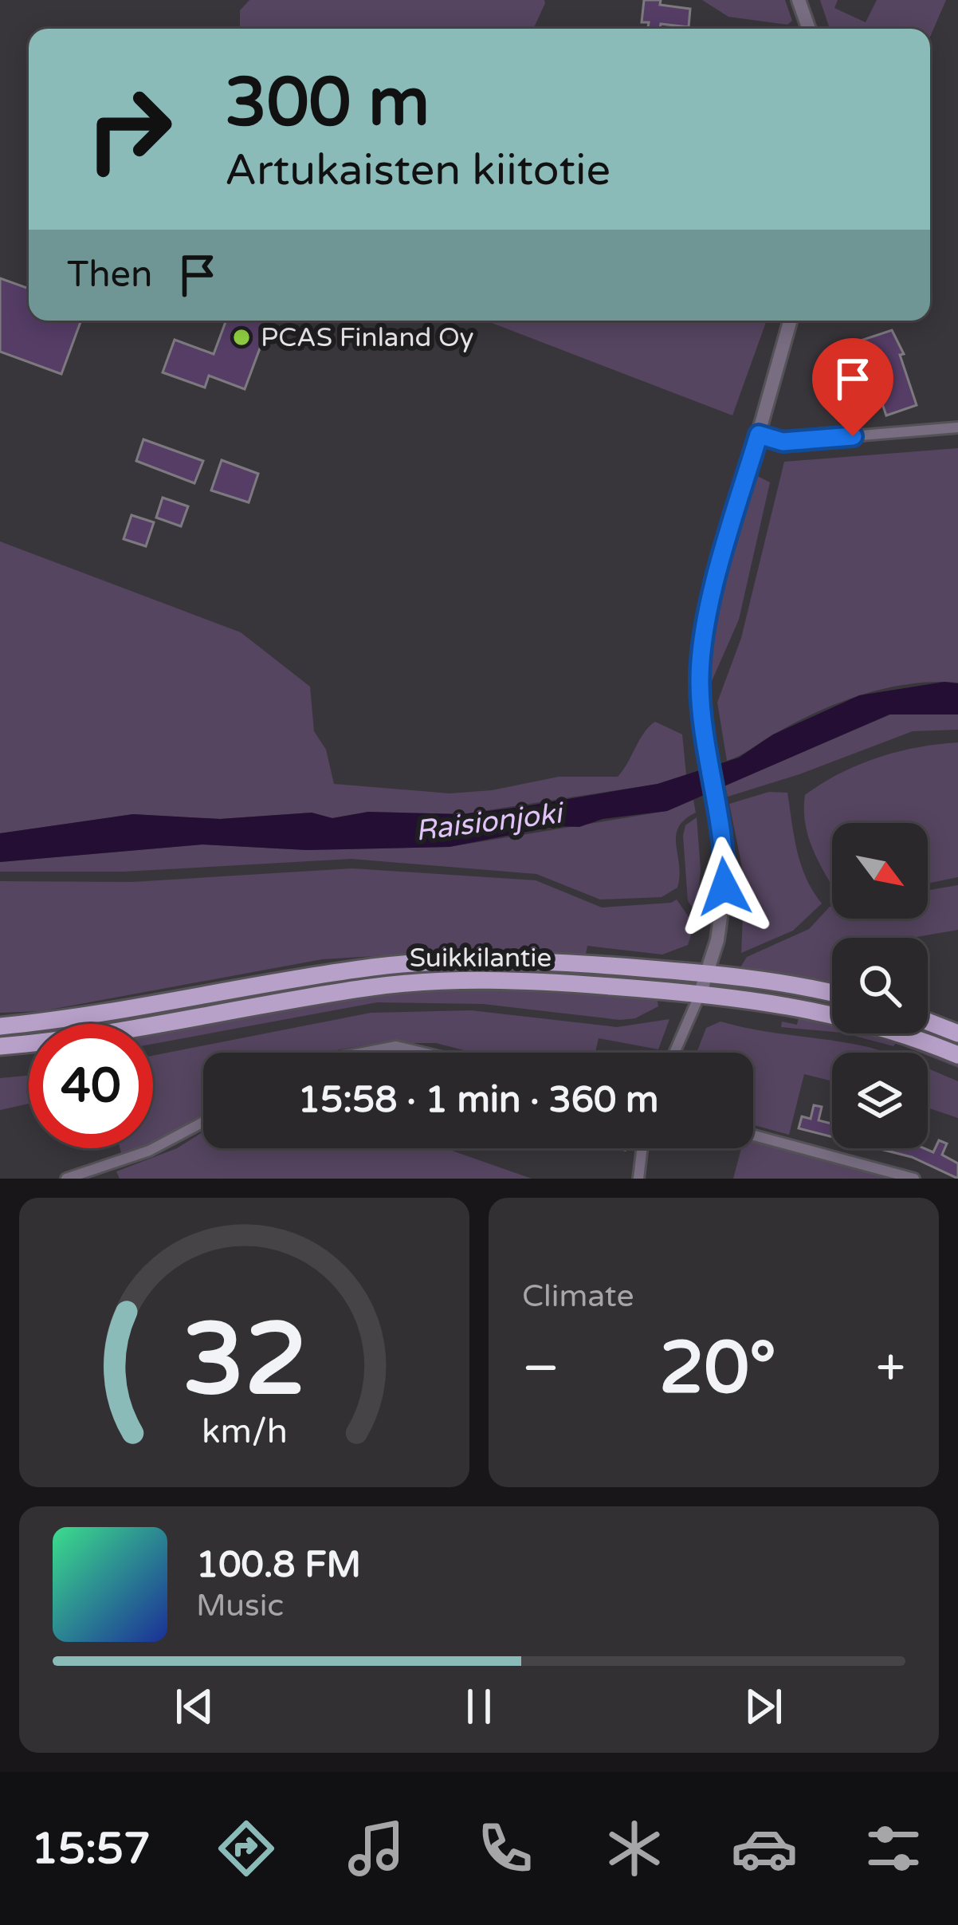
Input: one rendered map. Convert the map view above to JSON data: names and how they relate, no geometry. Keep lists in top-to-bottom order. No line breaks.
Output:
{"streets":{"main road":["Suikkilantie"]},"water":["Raisionjoki"],"places":["PCAS Finland Oy"],"north":"bottom right","page":{"turn":["300 m","Artukaisten kiitotie"],"then":"Then","limit":"40","trip":"15:58 · 1 min · 360 m","tile":"Climate","heat":["−","20°","+"],"song":["100.8 FM","Music"],"tabs":"15:57","gauge":["32","km/h"]}}
